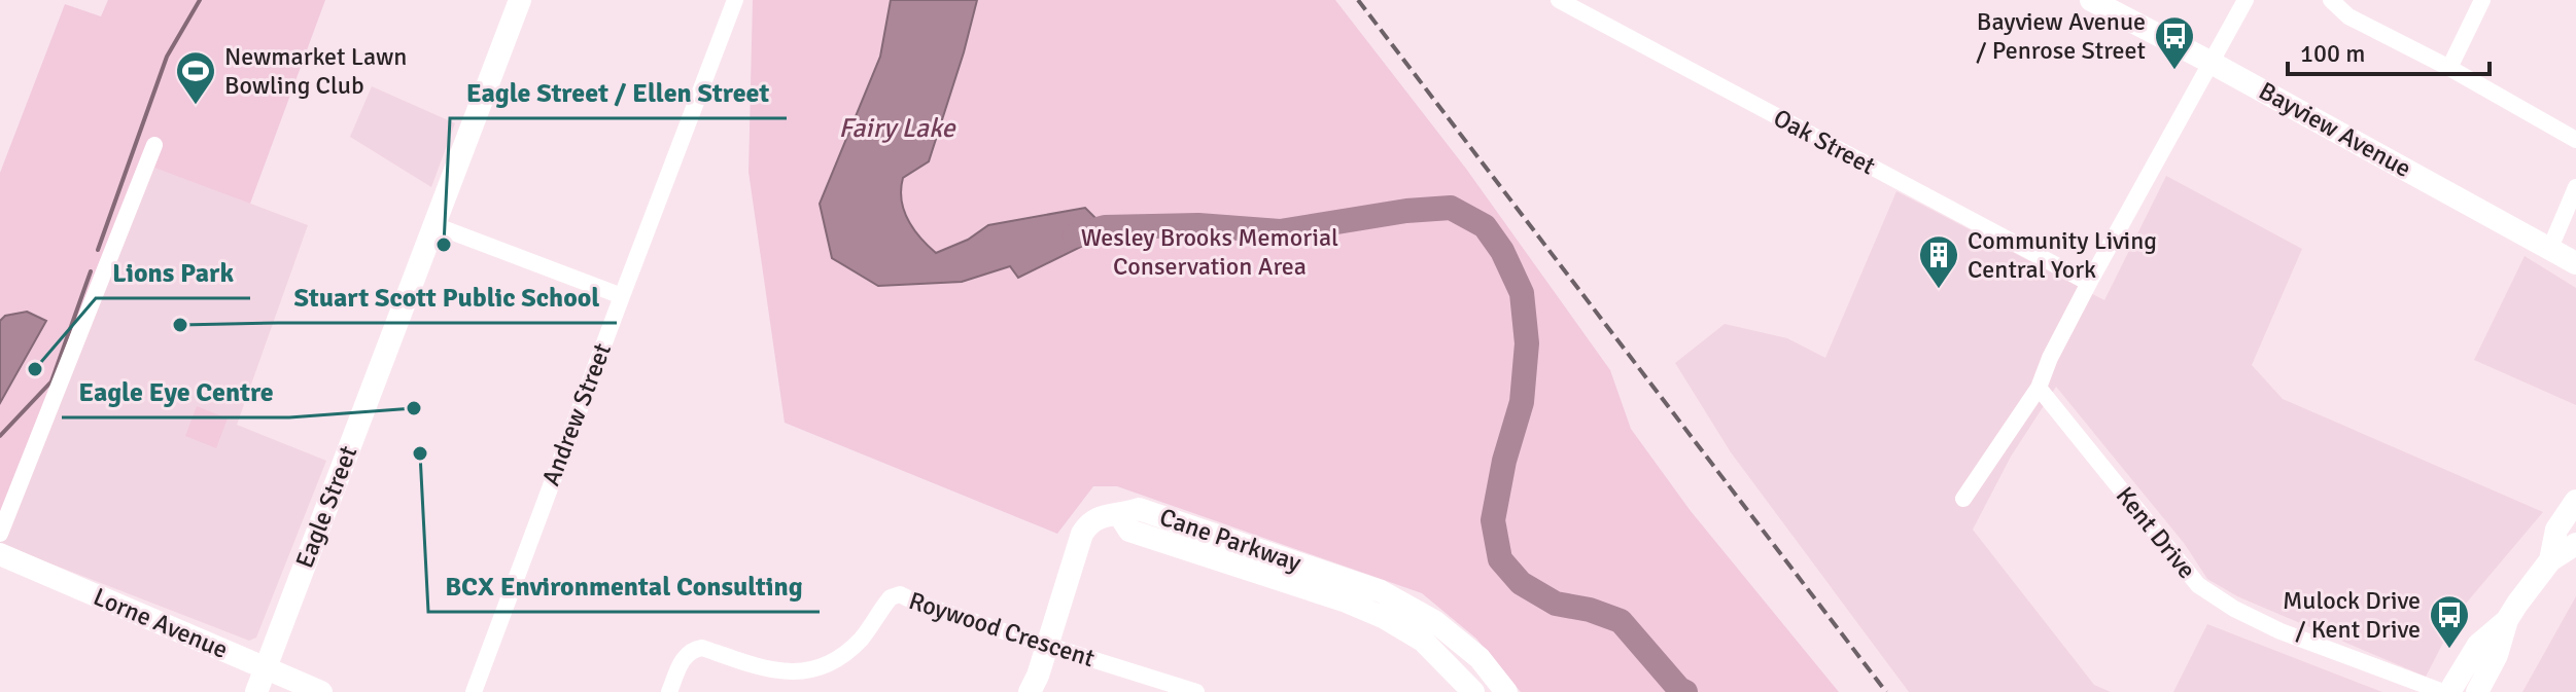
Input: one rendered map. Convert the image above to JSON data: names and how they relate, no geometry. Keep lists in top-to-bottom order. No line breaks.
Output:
{"streets":{"main road":["Bayview Avenue","Eagle Street","Cane Parkway","Lorne Avenue"],"street":["Oak Street","Andrew Street","Kent Drive","Roywood Crescent"]},"crossings":[["Eagle Street","Lorne Avenue"]],"water":["Fairy Lake"],"parks":["Wesley Brooks Memorial Conservation Area"],"places":{"bus stop":["Bayview Avenue / Penrose Street","Mulock Drive / Kent Drive"],"sports":["Newmarket Lawn Bowling Club"],"other":["Eagle Street / Ellen Street","Stuart Scott Public School","Lions Park","Eagle Eye Centre","BCX Environmental Consulting"],"building":["Community Living Central York"]},"scale_bar":"100 m"}
